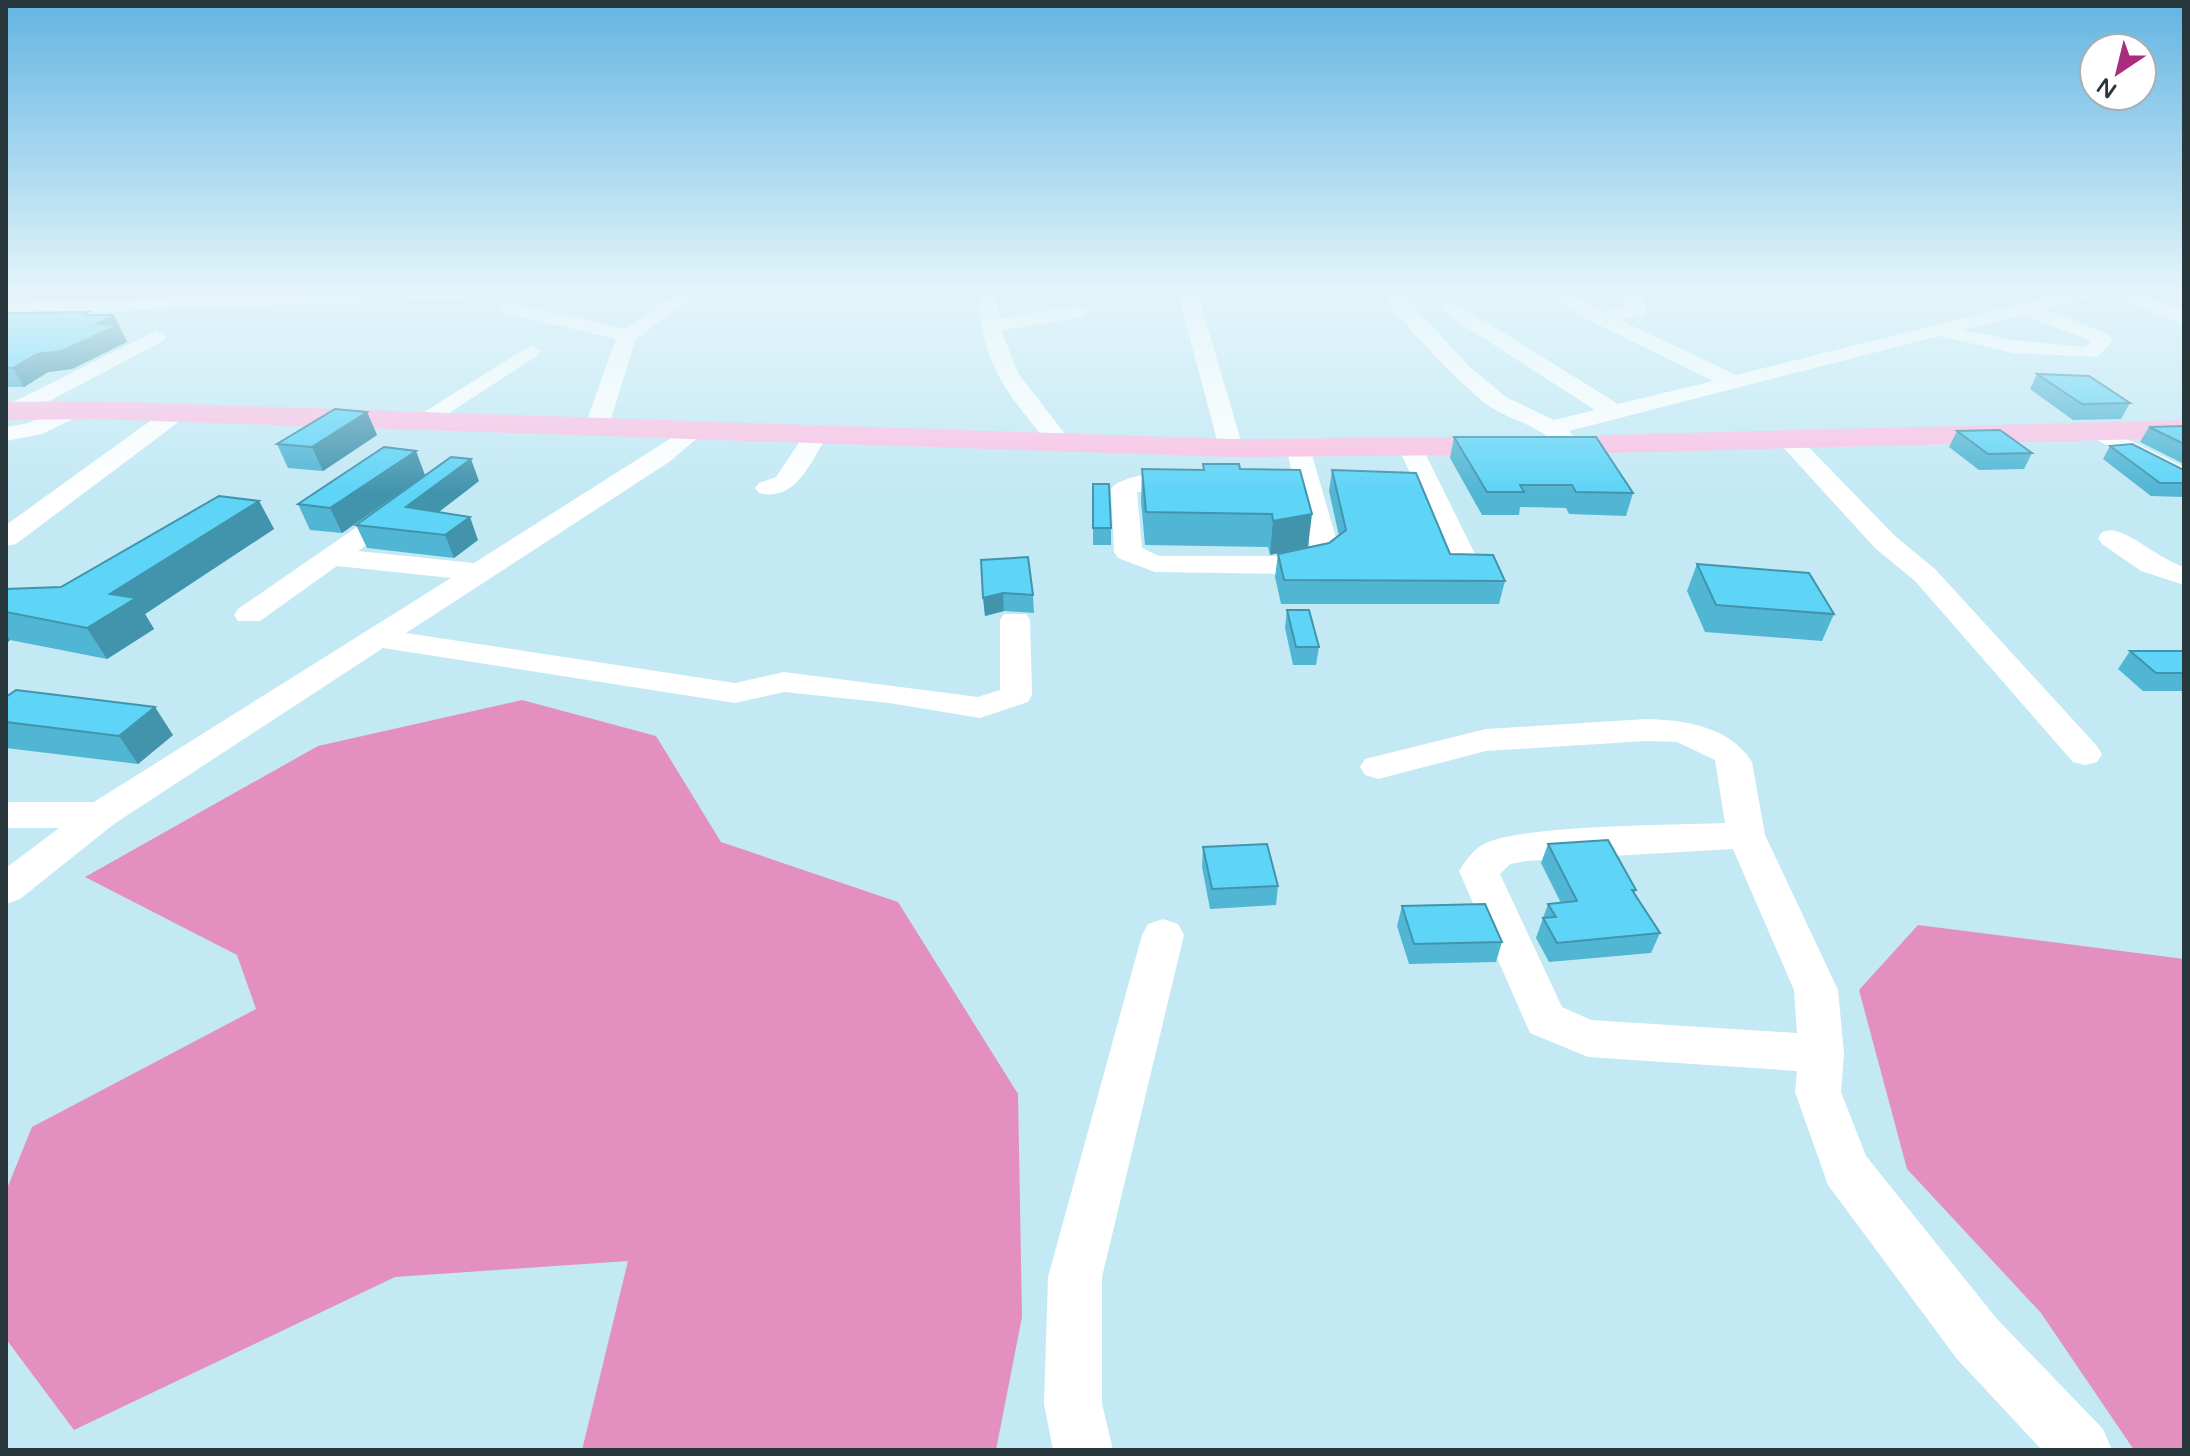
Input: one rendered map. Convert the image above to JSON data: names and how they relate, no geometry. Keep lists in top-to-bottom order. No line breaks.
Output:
{"north":"bottom left"}
